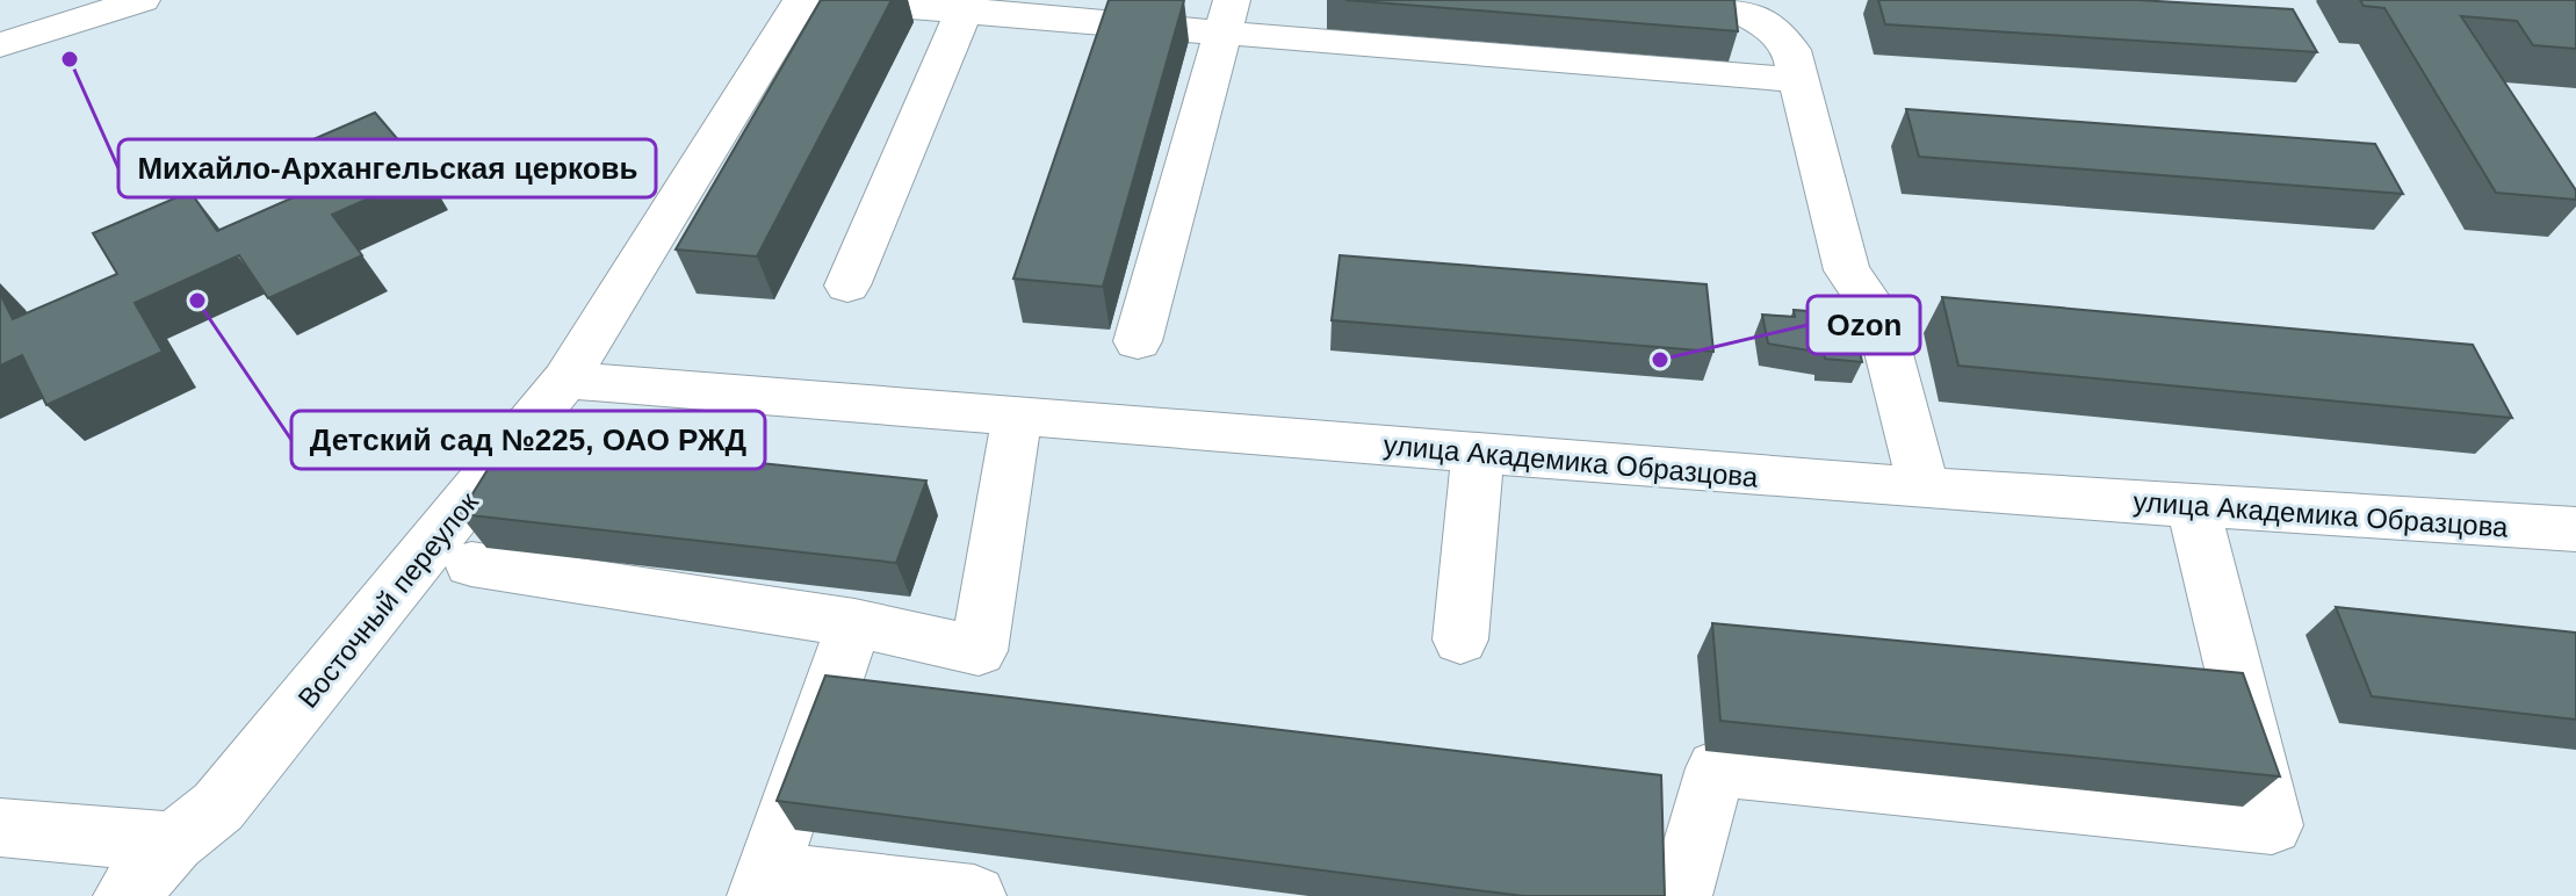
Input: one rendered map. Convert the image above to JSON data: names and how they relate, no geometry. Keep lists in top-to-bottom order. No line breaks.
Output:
{"streets":{"street":["улица Академика Образцова","Восточный переулок"]},"crossings":[["улица Академика Образцова","Восточный переулок"]],"places":["Михайло-Архангельская церковь","Детский сад №225, ОАО РЖД","Ozon"]}
